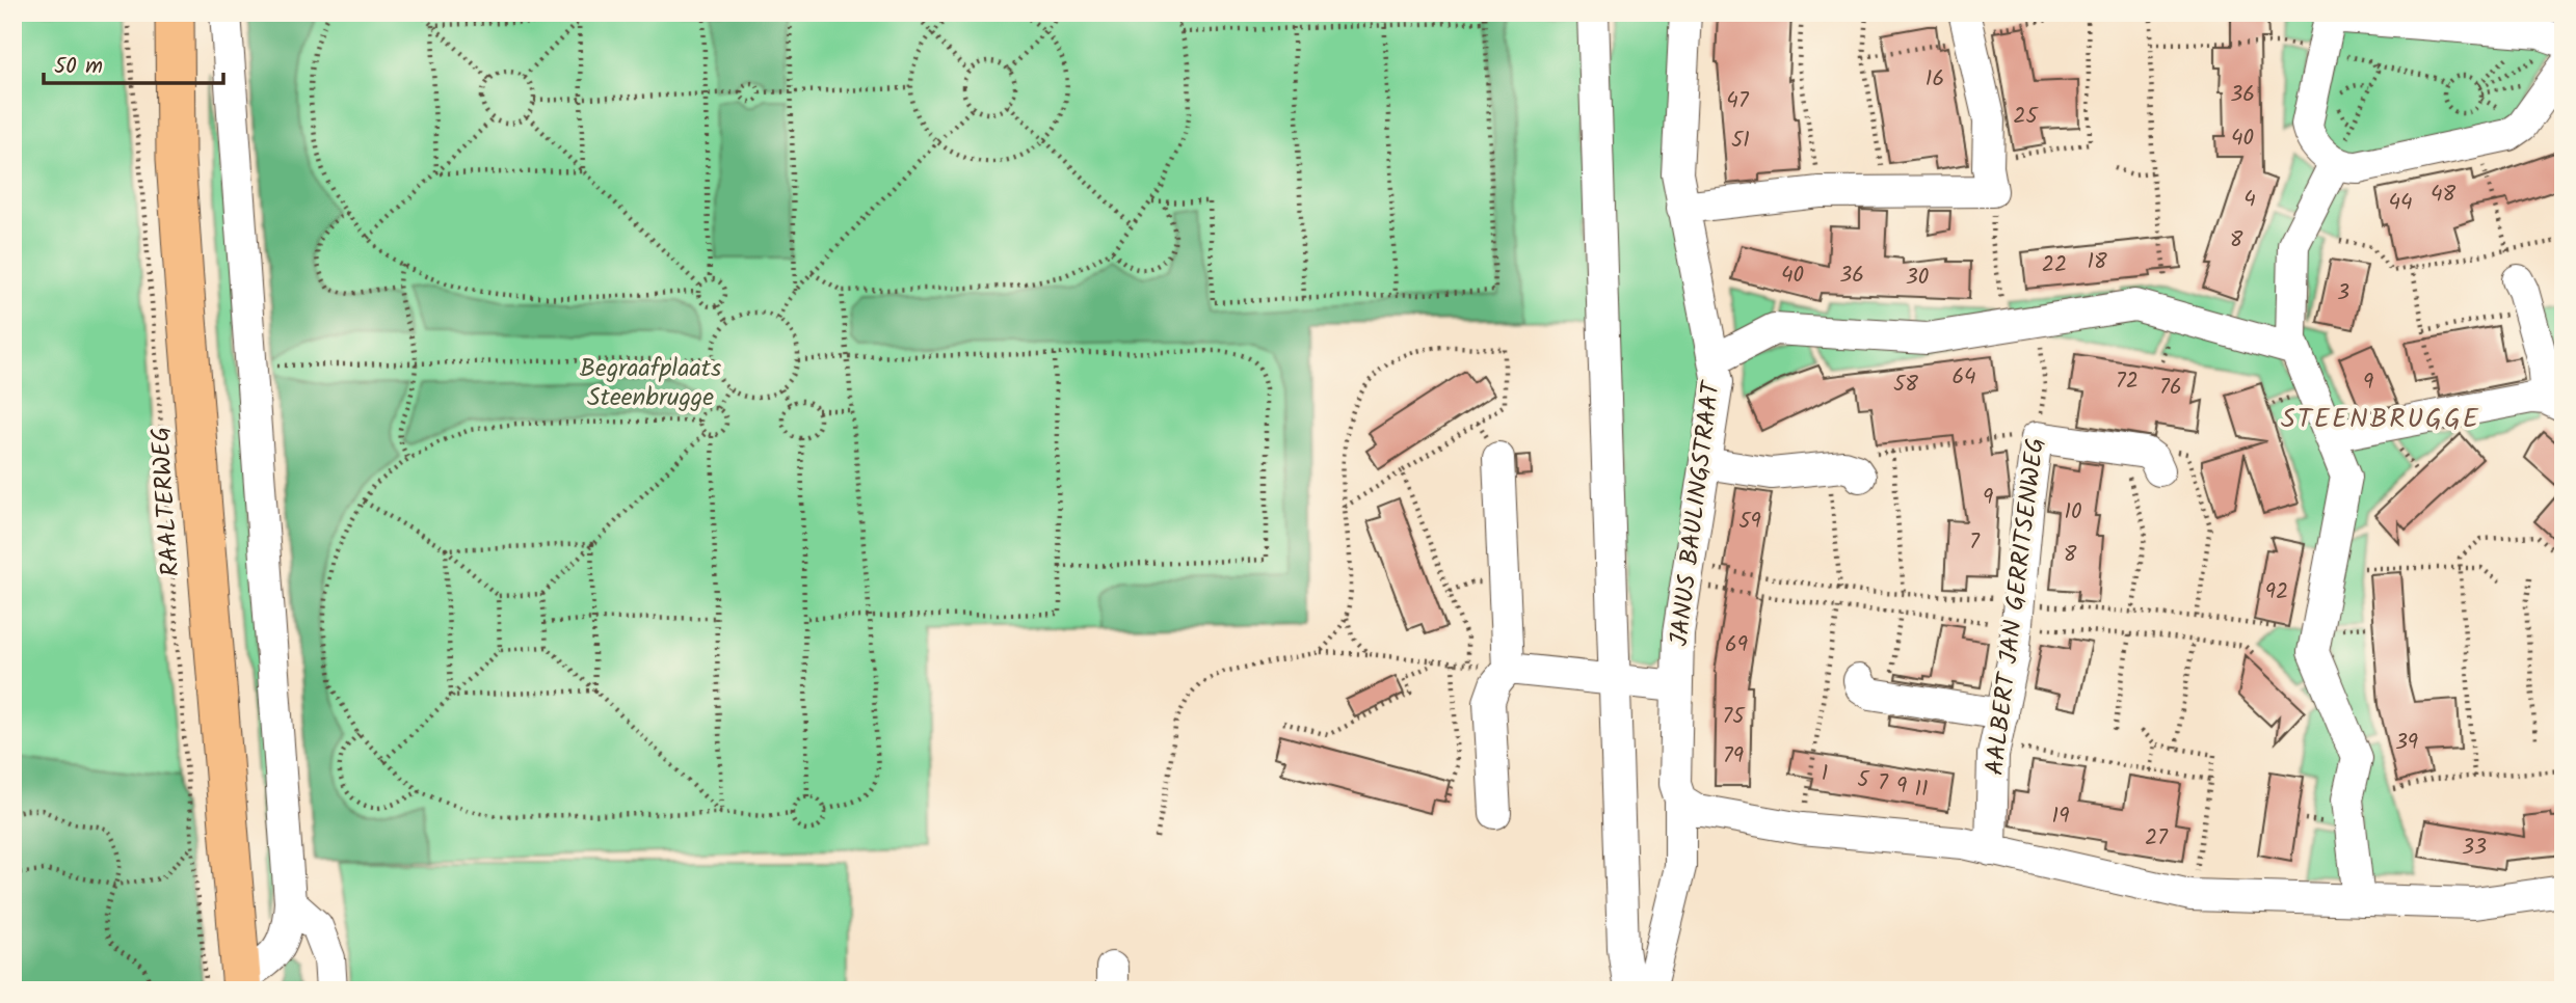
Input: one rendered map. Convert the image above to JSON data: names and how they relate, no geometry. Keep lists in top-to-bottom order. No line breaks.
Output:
{"streets":{"main road":["RAALTERWEG"],"street":["JANUS BAULINGSTRAAT","AALBERT JAN GERRITSENWEG"]},"districts":["STEENBRUGGE"],"parks":["Begraafplaats Steenbrugge"],"house_numbers":["16","36","47","25","40","51","48","4","44","8","18","22","40","36","30","3","64","72","9","58","76","9","10","59","7","8","92","69","75","39","79","1","5","7","9","11","19","27","33"],"scale_bar":"50 m"}
